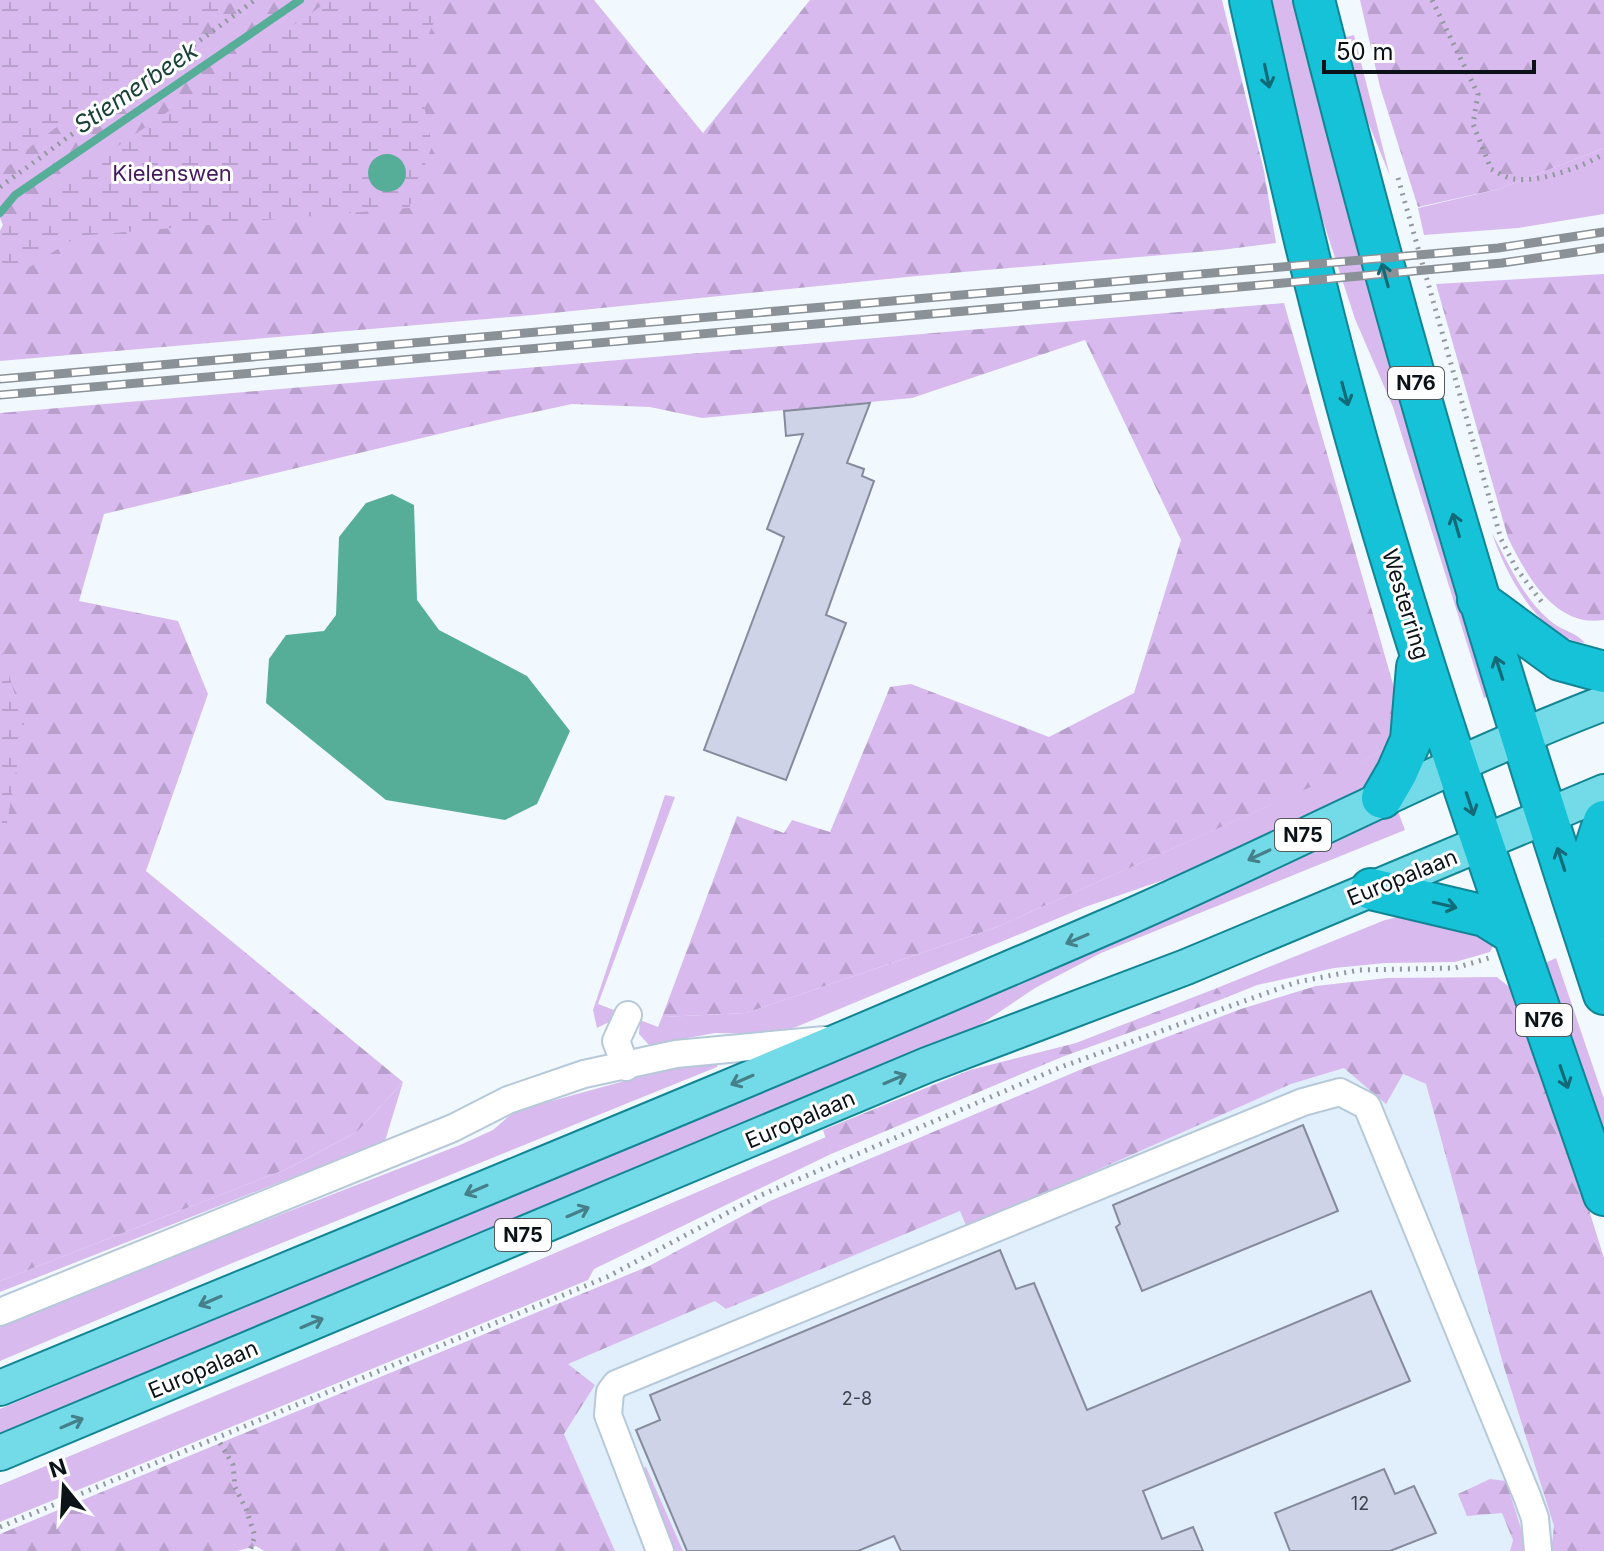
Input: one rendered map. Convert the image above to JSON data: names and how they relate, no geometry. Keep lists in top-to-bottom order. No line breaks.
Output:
{"streets":{"highway":["N76","Westerring"],"main road":["N75","Europalaan"]},"crossings":[["N76","N75"],["N76","Europalaan"],["Westerring","N75"],["Westerring","Europalaan"]],"water":["Stiemerbeek"],"parks":["Kielenswen"],"house_numbers":["2-8","12"],"scale_bar":"50 m","north":"top"}
